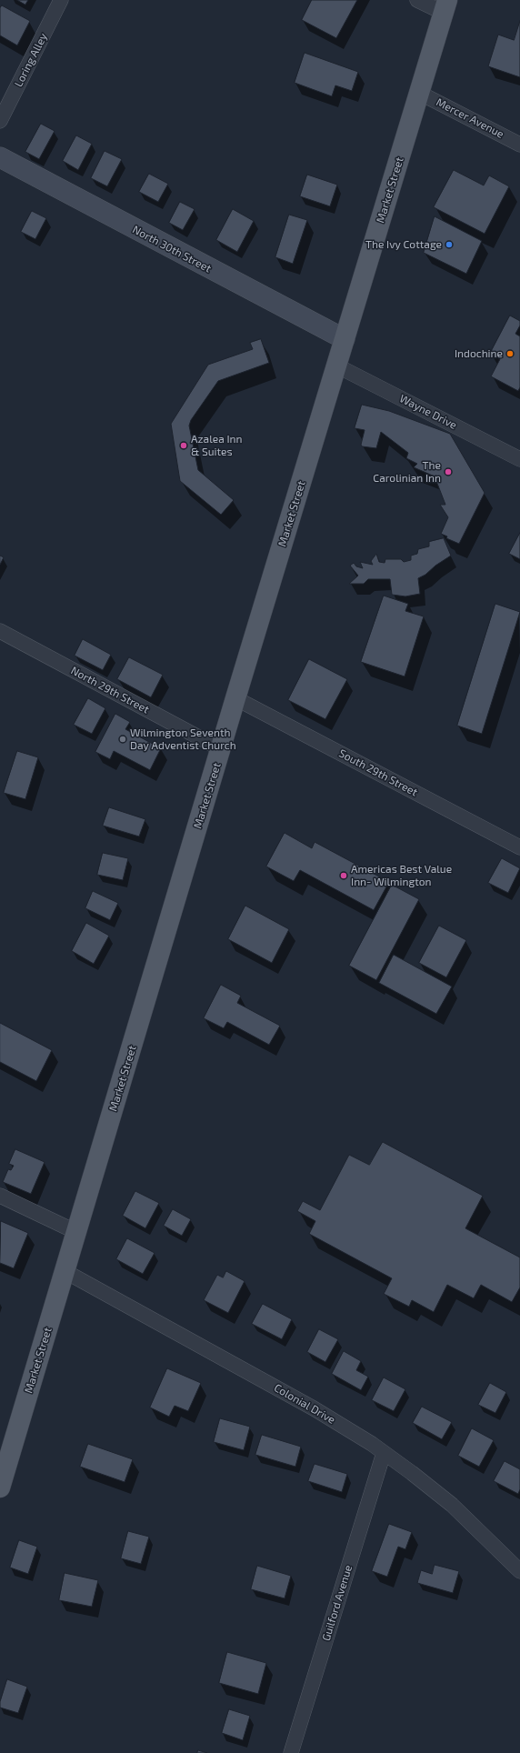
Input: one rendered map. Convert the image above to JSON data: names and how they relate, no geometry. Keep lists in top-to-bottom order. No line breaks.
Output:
{"streets":{"main road":["Market Street"],"street":["Loring Alley","Mercer Avenue","North 30th Street","Wayne Drive","North 29th Street","South 29th Street","Colonial Drive","Guilford Avenue"]},"crossings":[["Mercer Avenue","Market Street"],["Market Street","North 30th Street"],["Market Street","Wayne Drive"],["Market Street","North 29th Street"],["Market Street","South 29th Street"],["Market Street","Colonial Drive"],["Colonial Drive","Guilford Avenue"]],"places":["The Ivy Cottage","Indochine","Azalea Inn & Suites","The Carolinian Inn","Wilmington Seventh Day Adventist Church","Americas Best Value Inn- Wilmington"]}
